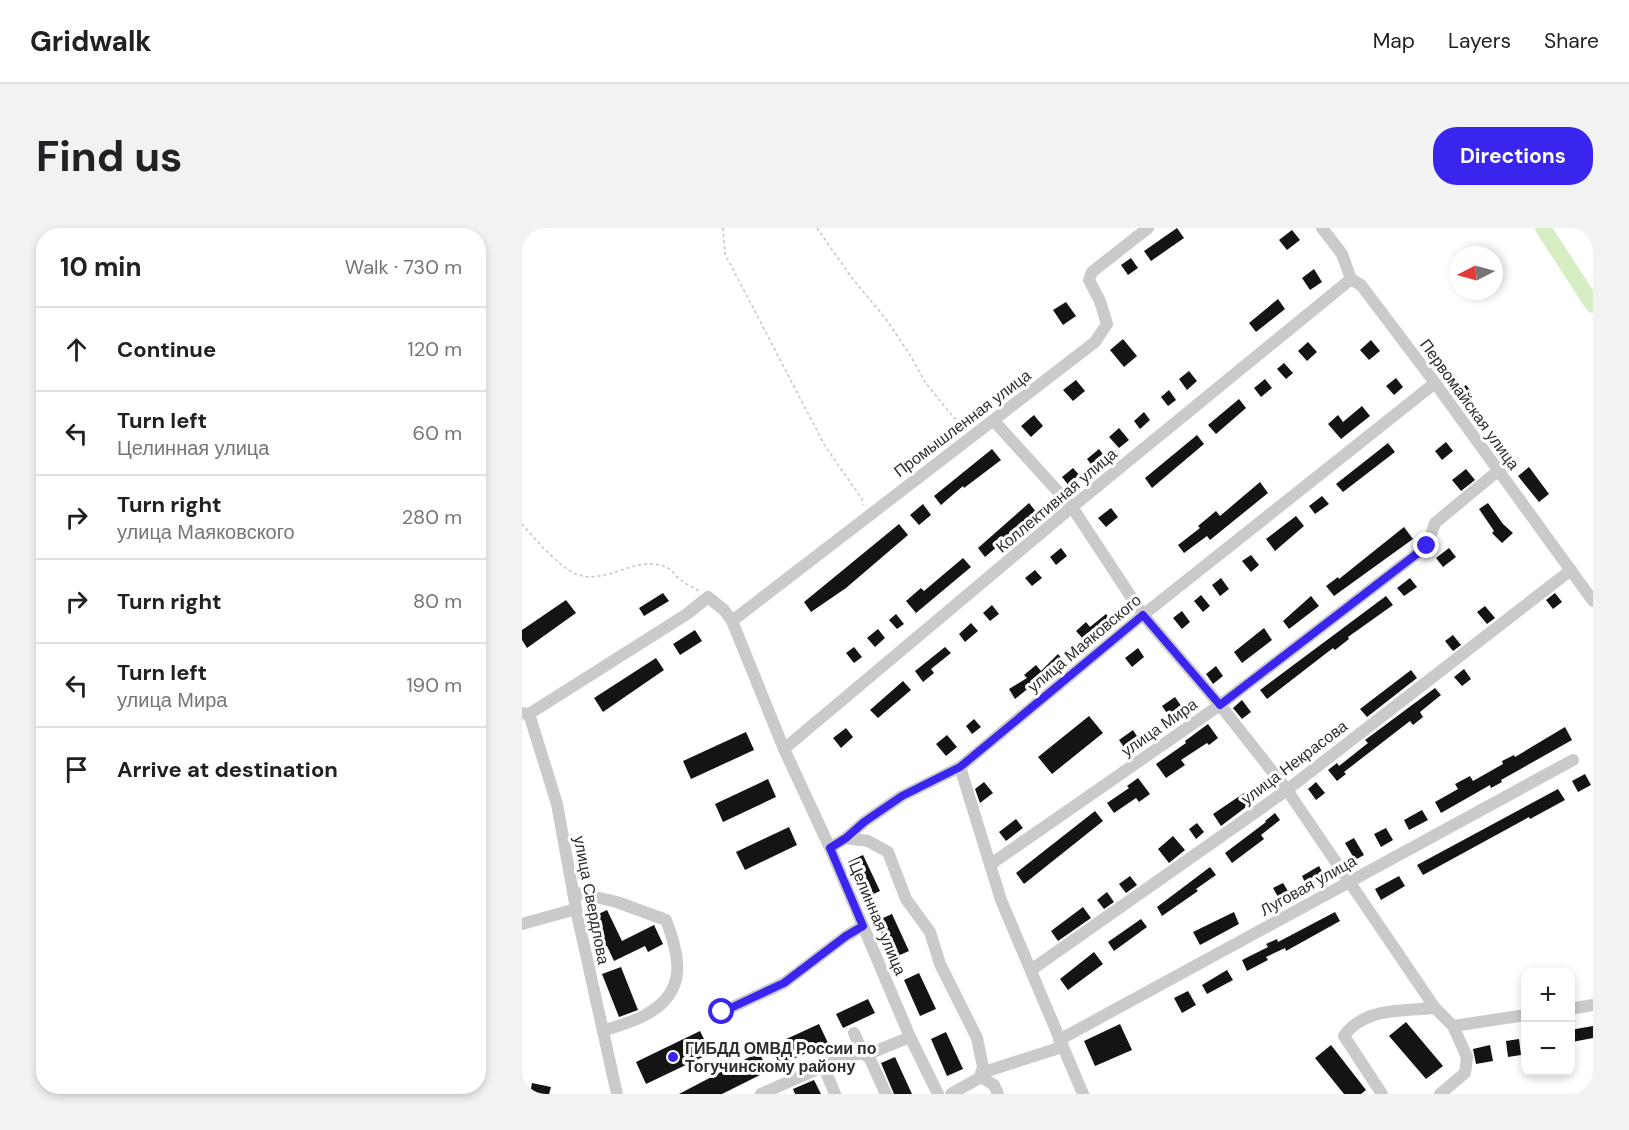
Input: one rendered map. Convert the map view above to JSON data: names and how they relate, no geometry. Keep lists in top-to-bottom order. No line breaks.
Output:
{"streets":{"street":["Первомайская улица","Промышленная улица","Коллективная улица","улица Маяковского","улица Мира","улица Некрасова","Луговая улица","улица Свердлова","Целинная улица"]},"crossings":[["Первомайская улица","Коллективная улица"],["Первомайская улица","улица Маяковского"],["Первомайская улица","улица Мира"],["Первомайская улица","улица Некрасова"],["Промышленная улица","Целинная улица"],["Коллективная улица","Целинная улица"],["улица Маяковского","Целинная улица"]],"places":["ГИБДД ОМВД России по Тогучинскому району"],"north":"left","page":{"header":"Gridwalk","nav":["Map","Layers","Share"],"buttons":"Directions","title":"Find us","heading":["10 min","Walk · 730 m"],"list":[["Continue","120 m"],["Turn left","Целинная улица","60 m"],["Turn right","улица Маяковского","280 m"],["Turn right","80 m"],["Turn left","улица Мира","190 m"],"Arrive at destination"],"map_buttons":["+","−"]}}
